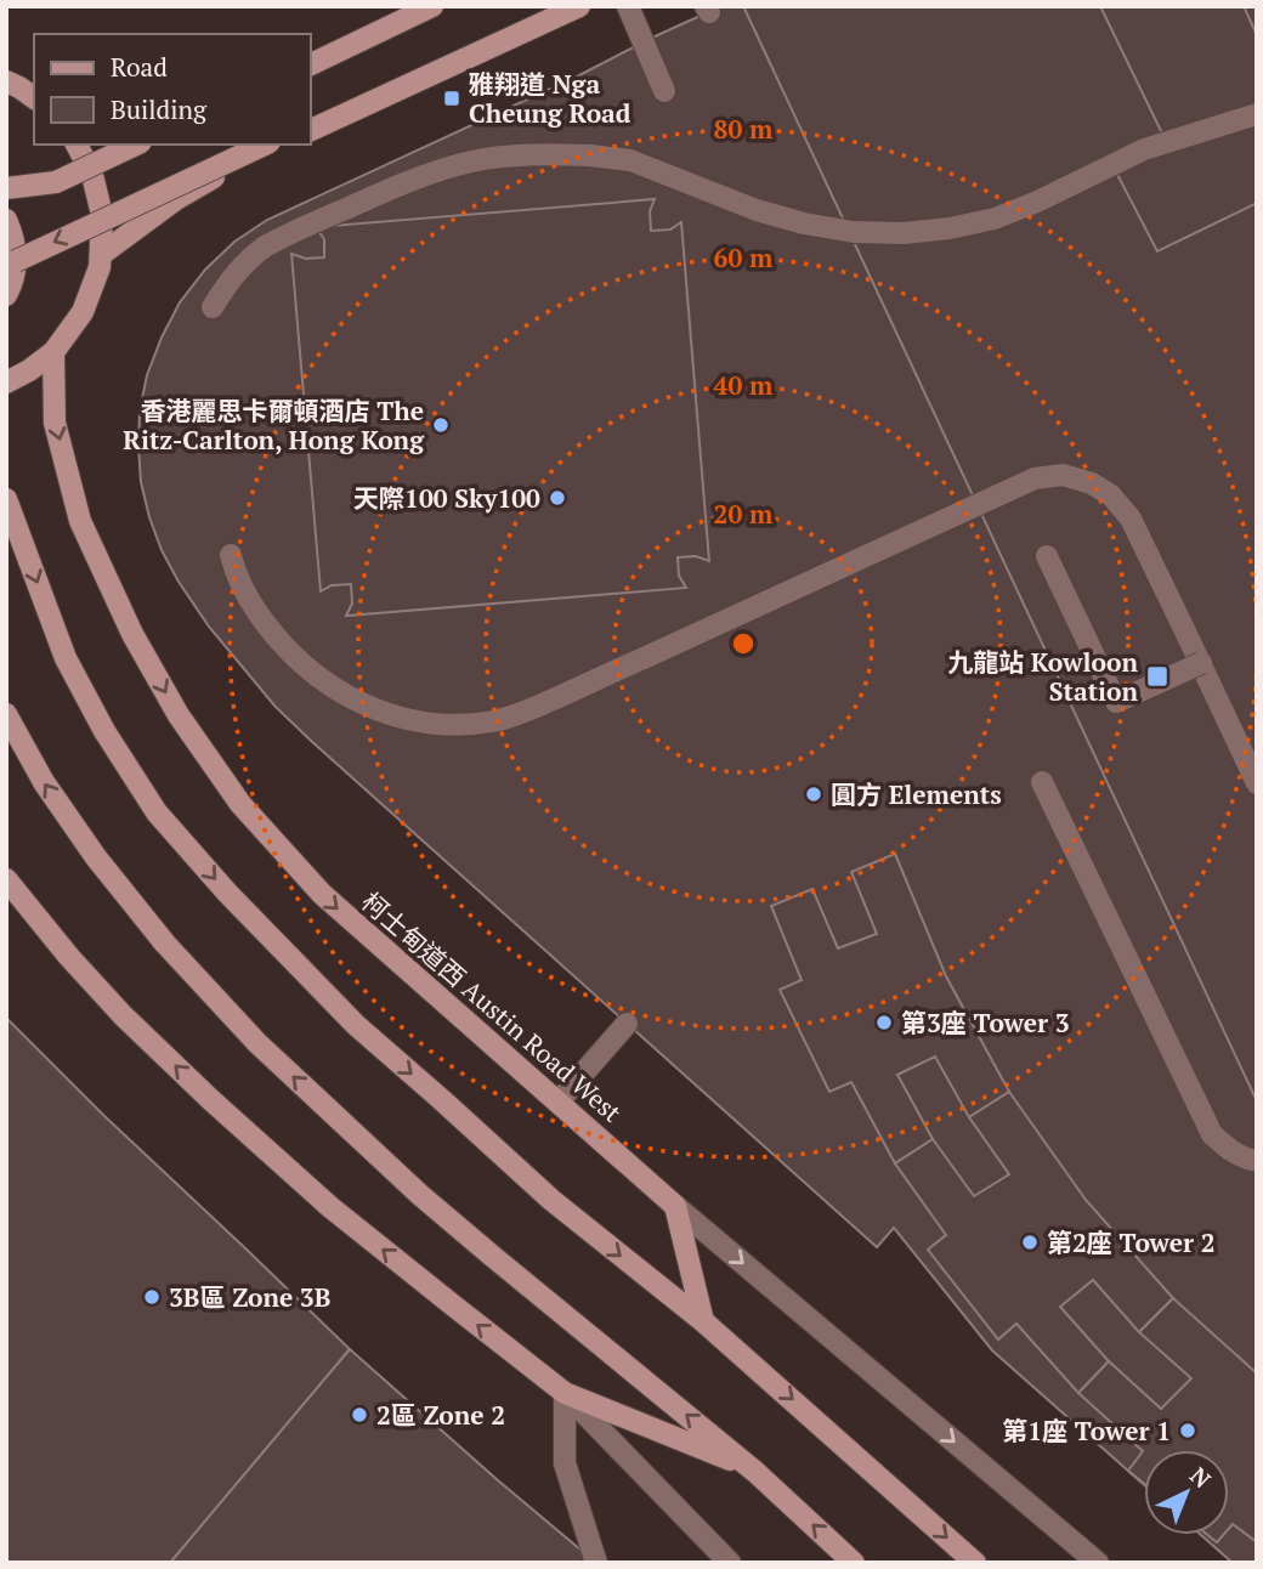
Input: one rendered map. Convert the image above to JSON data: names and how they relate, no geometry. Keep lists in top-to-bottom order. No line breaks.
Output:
{"streets":{"main road":["柯士甸道西 Austin Road West"]},"places":{"transit":["雅翔道 Nga Cheung Road","九龍站 Kowloon Station"],"other":["香港麗思卡爾頓酒店 The Ritz-Carlton, Hong Kong","天際100 Sky100","圓方 Elements","第3座 Tower 3","第2座 Tower 2","3B區 Zone 3B","2區 Zone 2","第1座 Tower 1"]},"legend":["Road","Building"],"north":"top right","rings":["80 m","60 m","40 m","20 m"]}
